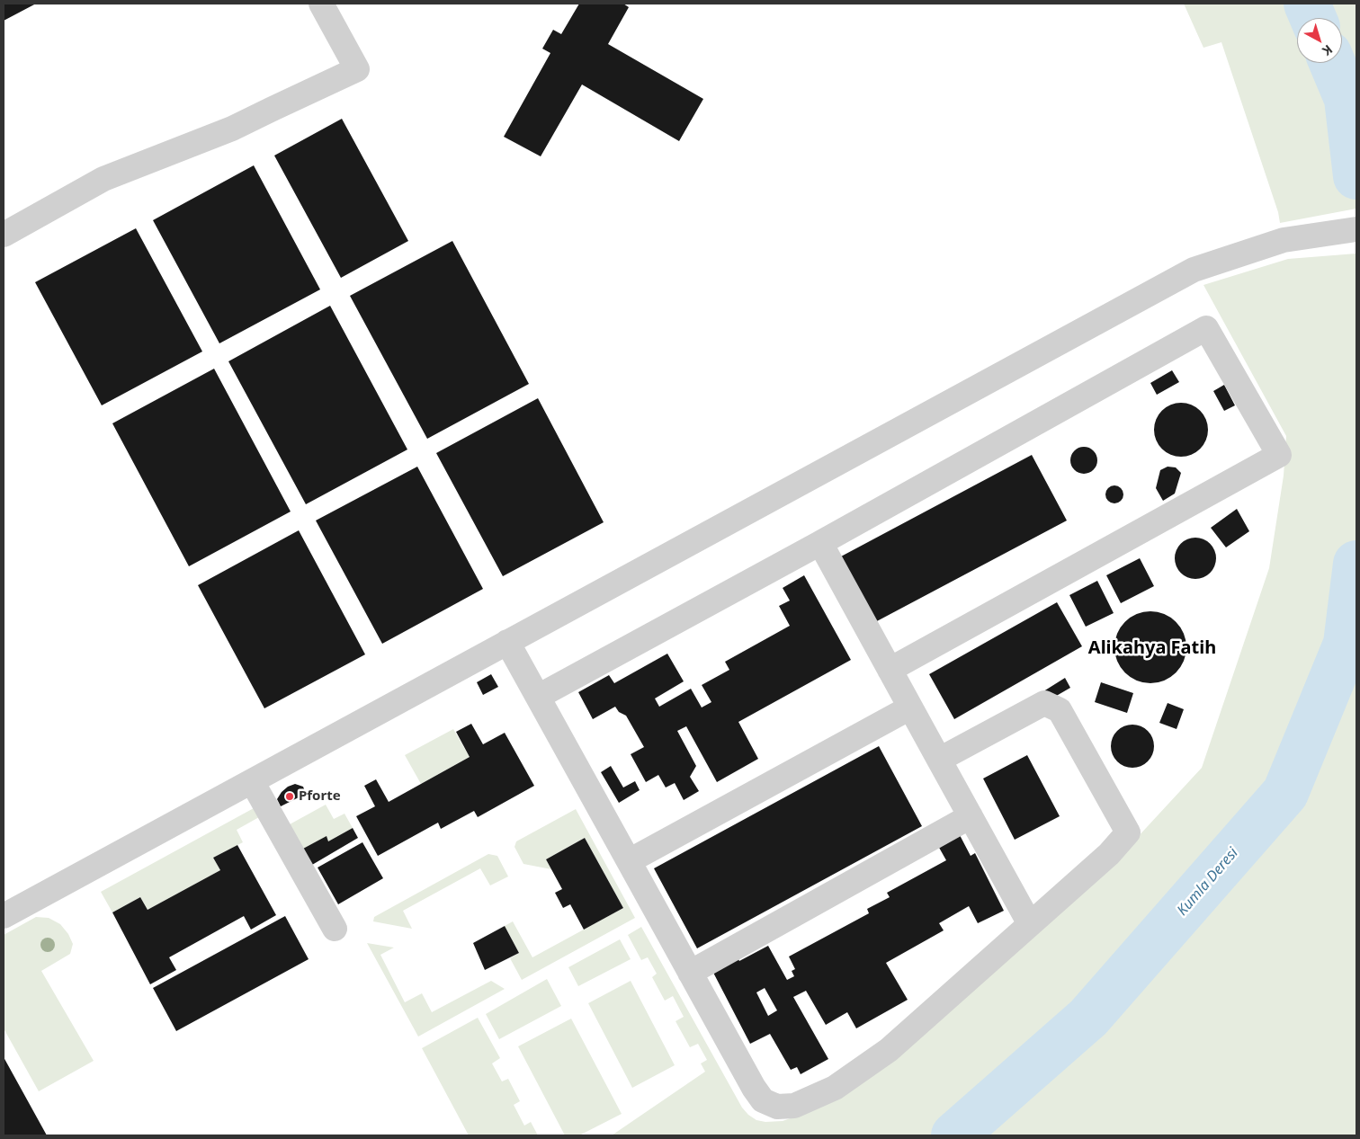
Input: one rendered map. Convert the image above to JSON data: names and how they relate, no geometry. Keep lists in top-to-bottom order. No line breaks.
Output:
{"districts":["Alikahya Fatih"],"water":["Kumla Deresi"],"places":["Pforte"],"north":"bottom right"}
